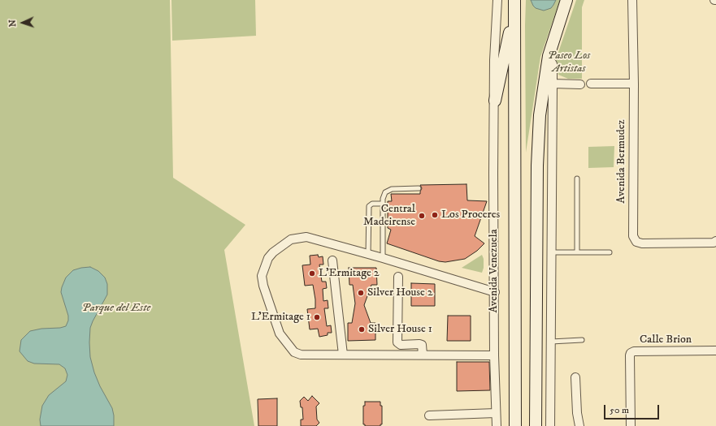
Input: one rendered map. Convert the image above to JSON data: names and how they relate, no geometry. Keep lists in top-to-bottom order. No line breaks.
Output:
{"streets":{"street":["Avenida Bermudez","Avenida Venezuela","Calle Brion"]},"parks":["Paseo Los Artistas","Parque del Este"],"places":["Los Proceres","Central Madeirense","L'Ermitage 2","Silver House 2","L'Ermitage 1","Silver House 1"],"scale_bar":"50 m","north":"left"}
